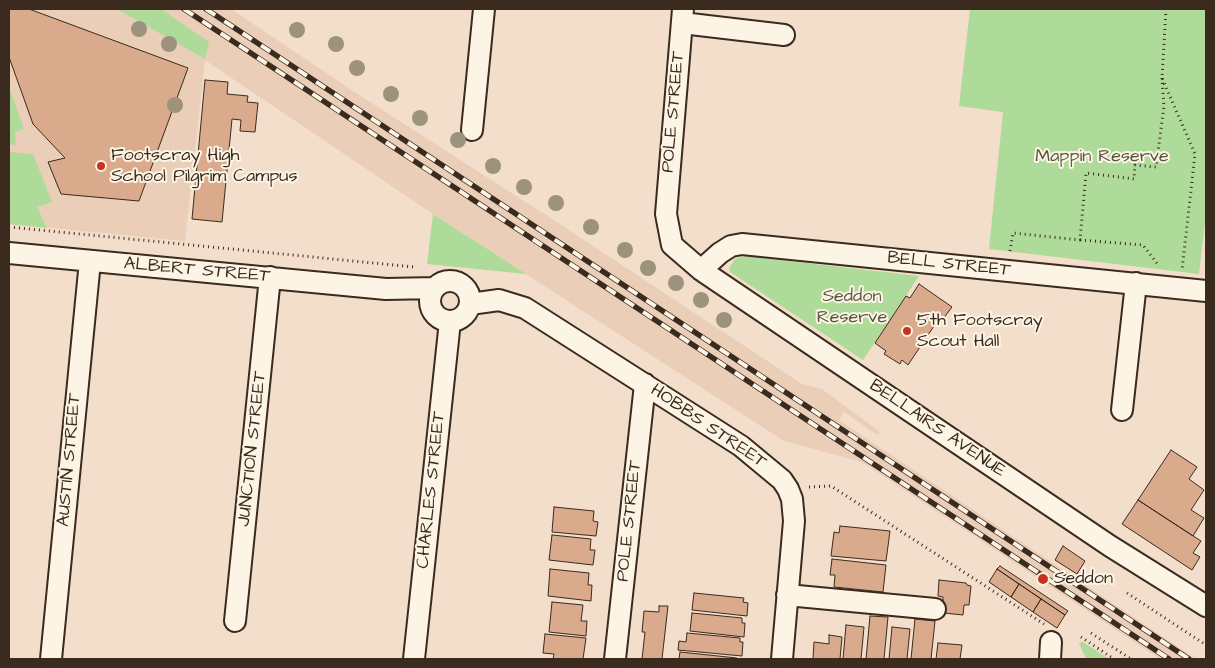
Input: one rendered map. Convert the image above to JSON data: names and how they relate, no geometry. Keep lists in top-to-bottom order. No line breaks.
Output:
{"streets":{"street":["POLE STREET","BELL STREET","ALBERT STREET","HOBBS STREET","BELLAIRS AVENUE","JUNCTION STREET","AUSTIN STREET","CHARLES STREET"]},"crossings":[["POLE STREET","HOBBS STREET"],["POLE STREET","BELLAIRS AVENUE"],["BELL STREET","BELLAIRS AVENUE"],["ALBERT STREET","HOBBS STREET"],["ALBERT STREET","JUNCTION STREET"],["ALBERT STREET","AUSTIN STREET"],["ALBERT STREET","CHARLES STREET"],["HOBBS STREET","CHARLES STREET"]],"parks":["Mappin Reserve","Seddon Reserve"],"places":["Footscray High School Pilgrim Campus","5th Footscray Scout Hall","Seddon"]}
